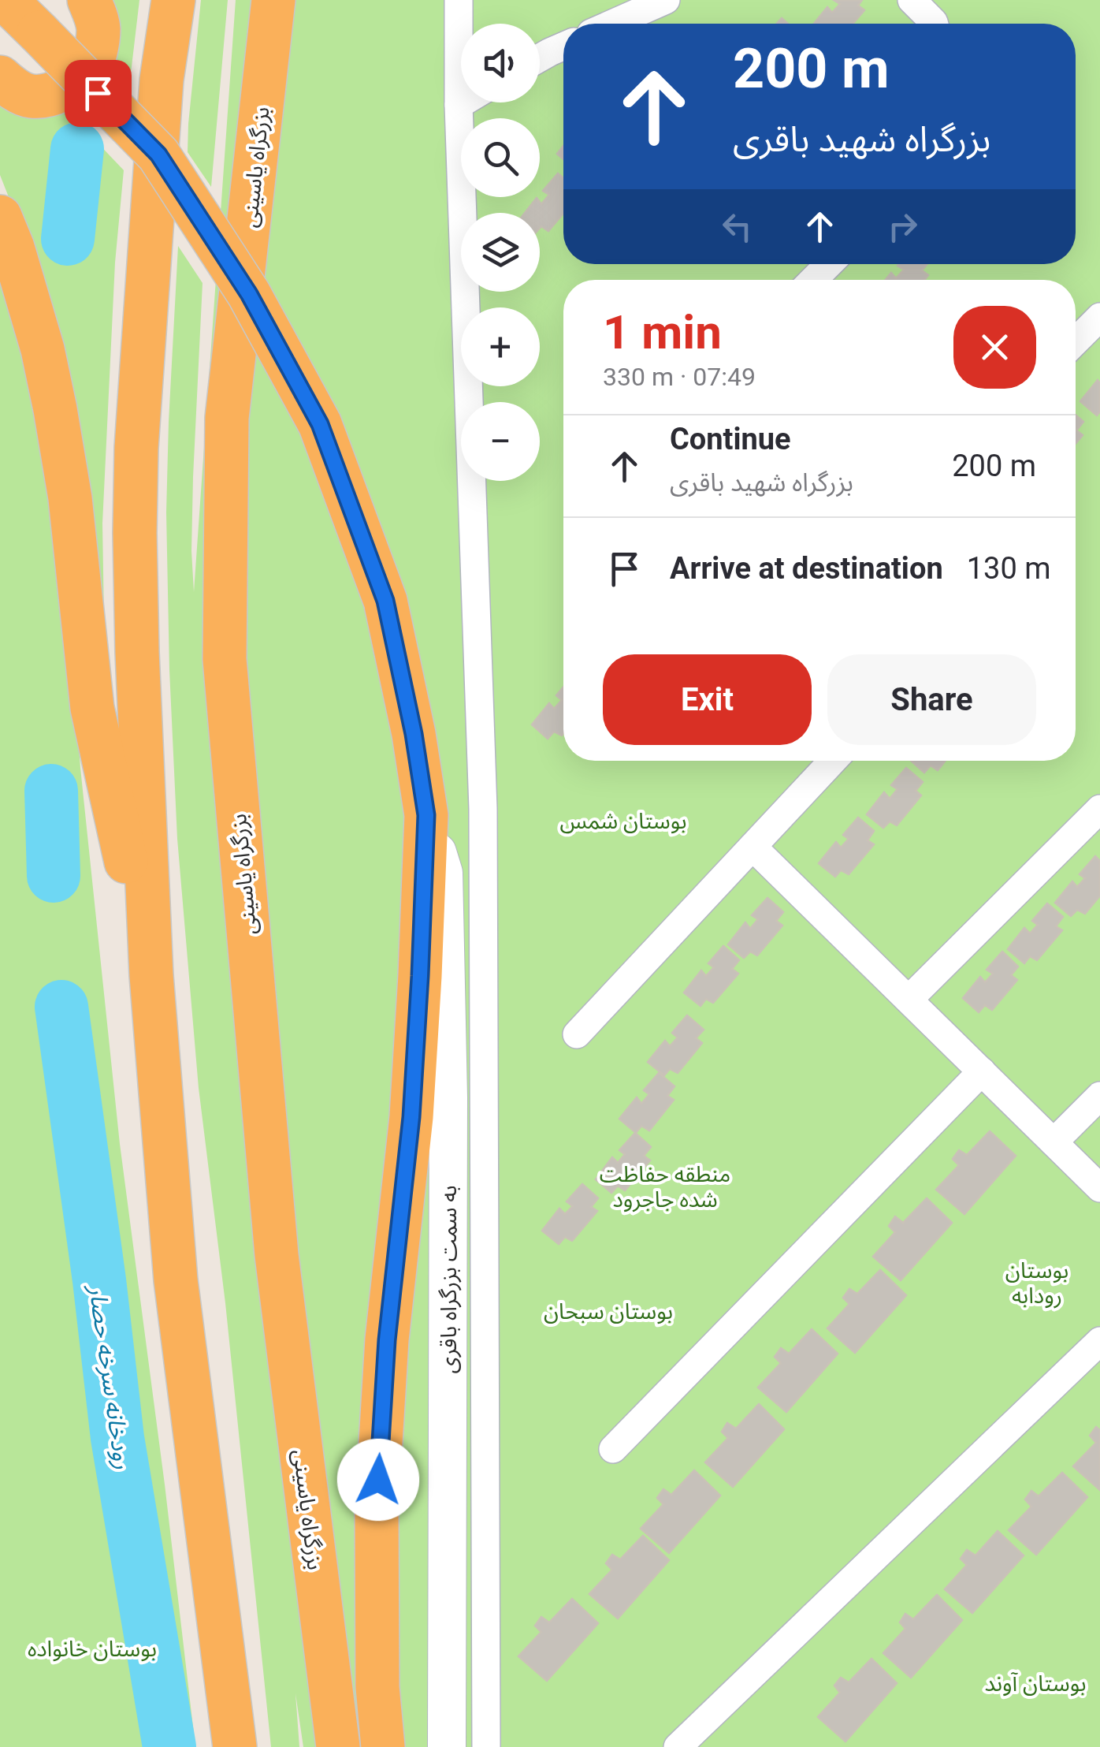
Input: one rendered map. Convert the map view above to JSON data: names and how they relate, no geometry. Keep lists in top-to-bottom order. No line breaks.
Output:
{"streets":{"highway":["بزرگراه یاسینی"],"main road":["به سمت بزرگراه باقری"]},"water":["رودخانه سرخه حصار"],"parks":["بوستان شمس","منطقه حفاظت شده جاجرود","بوستان رودابه","بوستان سبحان","بوستان خانواده","بوستان آوند"],"page":{"map_buttons":["+","−"],"turn":["200 m","بزرگراه شهید باقری"],"heading":["1 min","330 m · 07:49"],"list":[{"name":"Continue","note":"بزرگراه شهید باقری","value":"200 m"},{"name":"Arrive at destination","value":"130 m"}],"buttons":["Exit","Share"]}}
